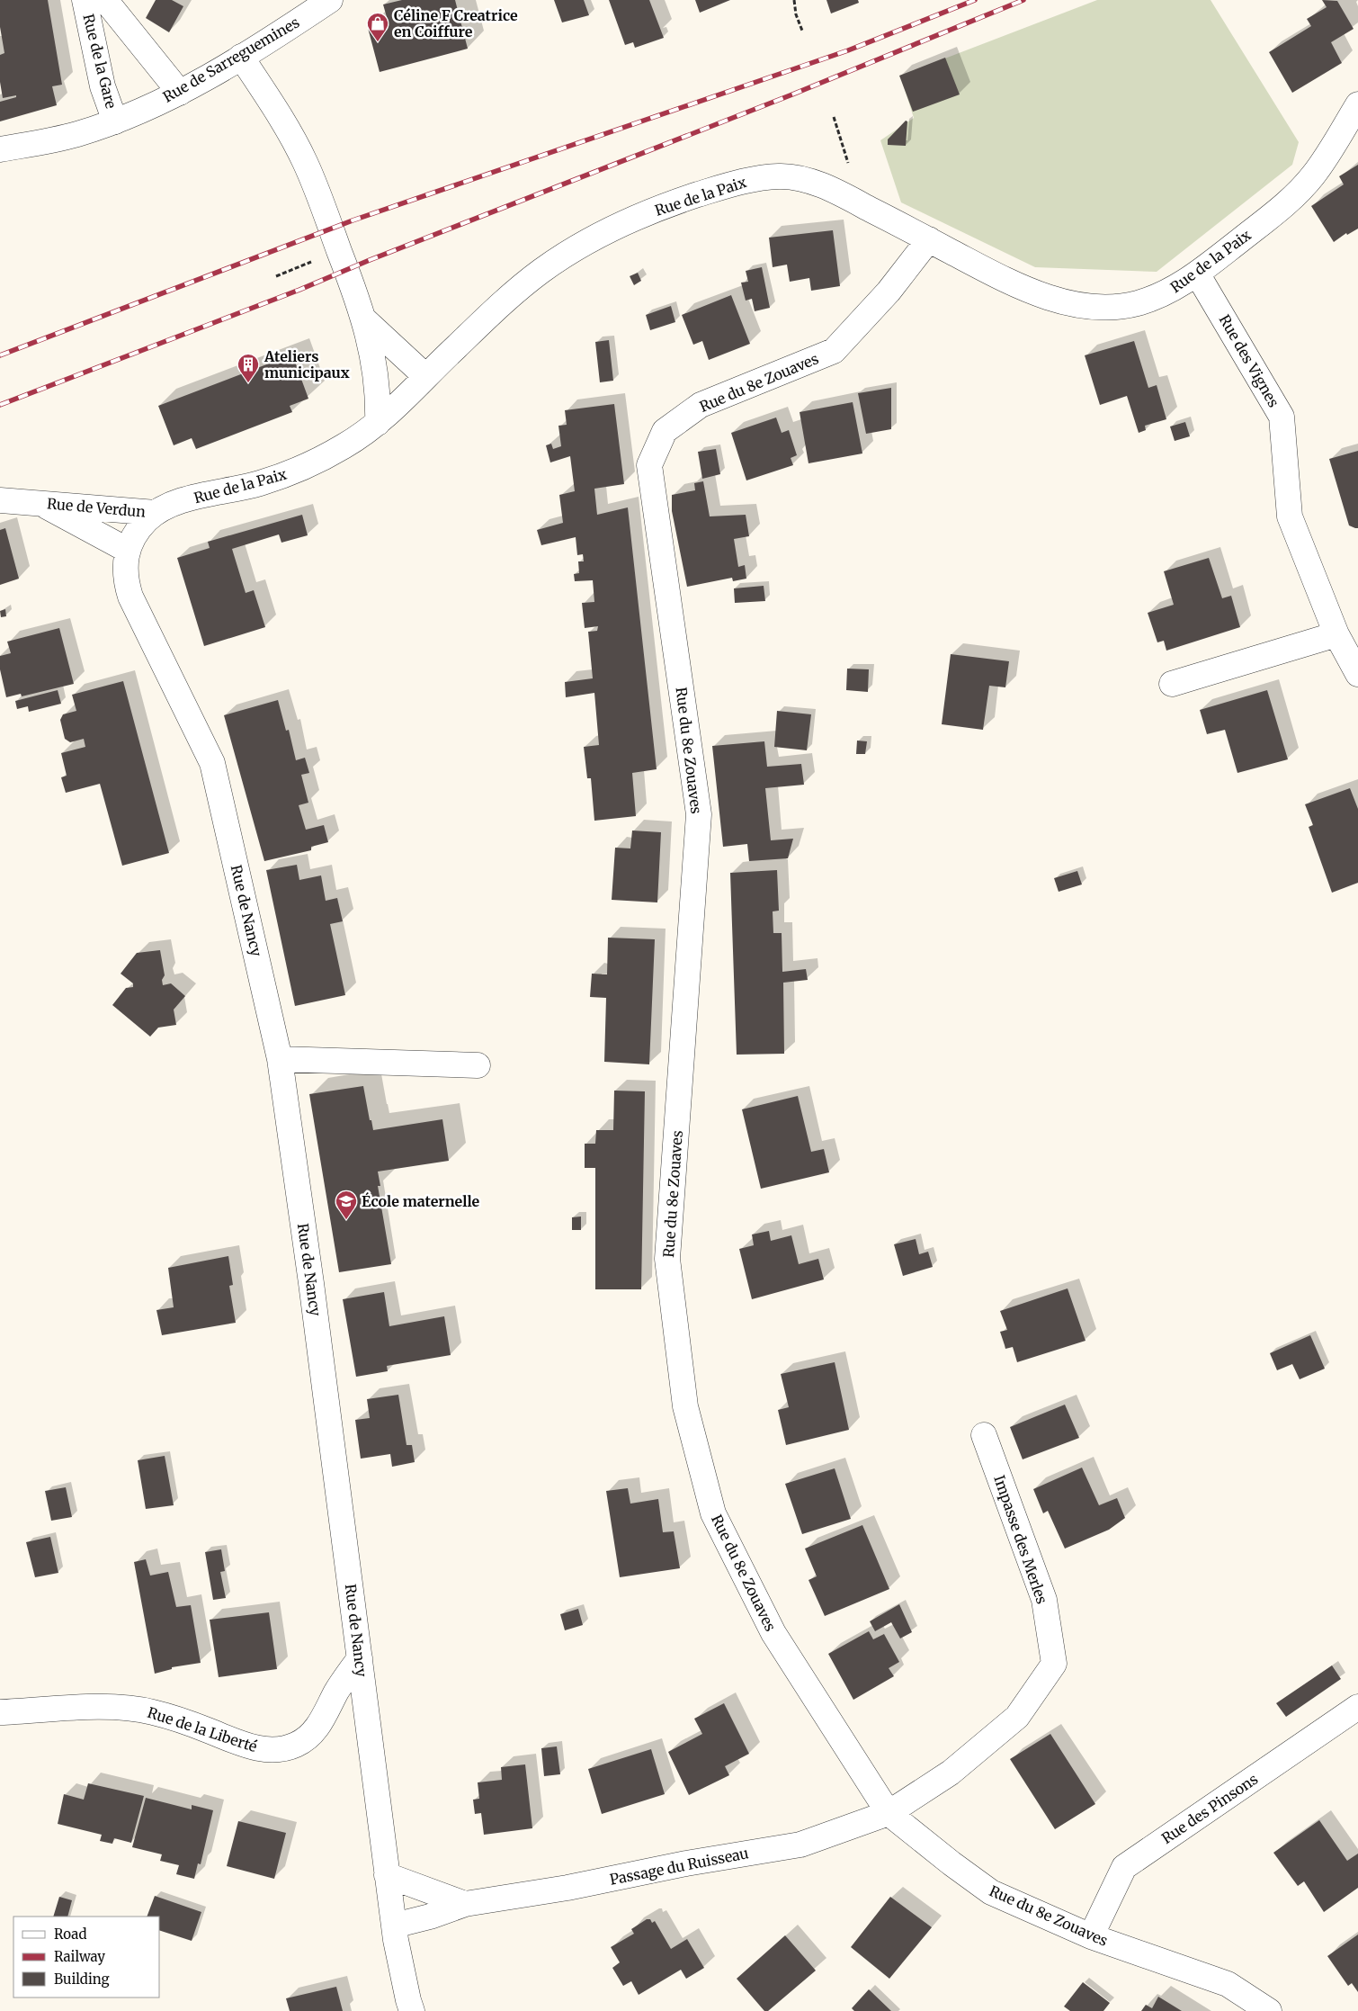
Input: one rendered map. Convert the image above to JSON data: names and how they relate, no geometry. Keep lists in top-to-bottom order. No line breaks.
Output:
{"streets":{"street":["Rue de Sarreguemines","Rue de la Gare","Rue de la Paix","Rue des Vignes","Rue du 8e Zouaves","Rue de Verdun","Rue de Nancy","Impasse des Merles","Rue de la Liberté","Rue des Pinsons","Passage du Ruisseau"]},"crossings":[["Rue de Sarreguemines","Rue de la Gare"],["Rue de la Paix","Rue des Vignes"],["Rue de la Paix","Rue du 8e Zouaves"],["Rue de la Paix","Rue de Verdun"],["Rue de la Paix","Rue de Nancy"],["Rue du 8e Zouaves","Impasse des Merles"],["Rue du 8e Zouaves","Rue des Pinsons"],["Rue du 8e Zouaves","Passage du Ruisseau"],["Rue de Verdun","Rue de Nancy"],["Rue de Nancy","Rue de la Liberté"],["Rue de Nancy","Passage du Ruisseau"],["Impasse des Merles","Passage du Ruisseau"]],"places":{"shop":["Céline F Creatrice en Coiffure"],"building":["Ateliers municipaux"],"school or university":["École maternelle"]},"legend":["Road","Railway","Building"]}
